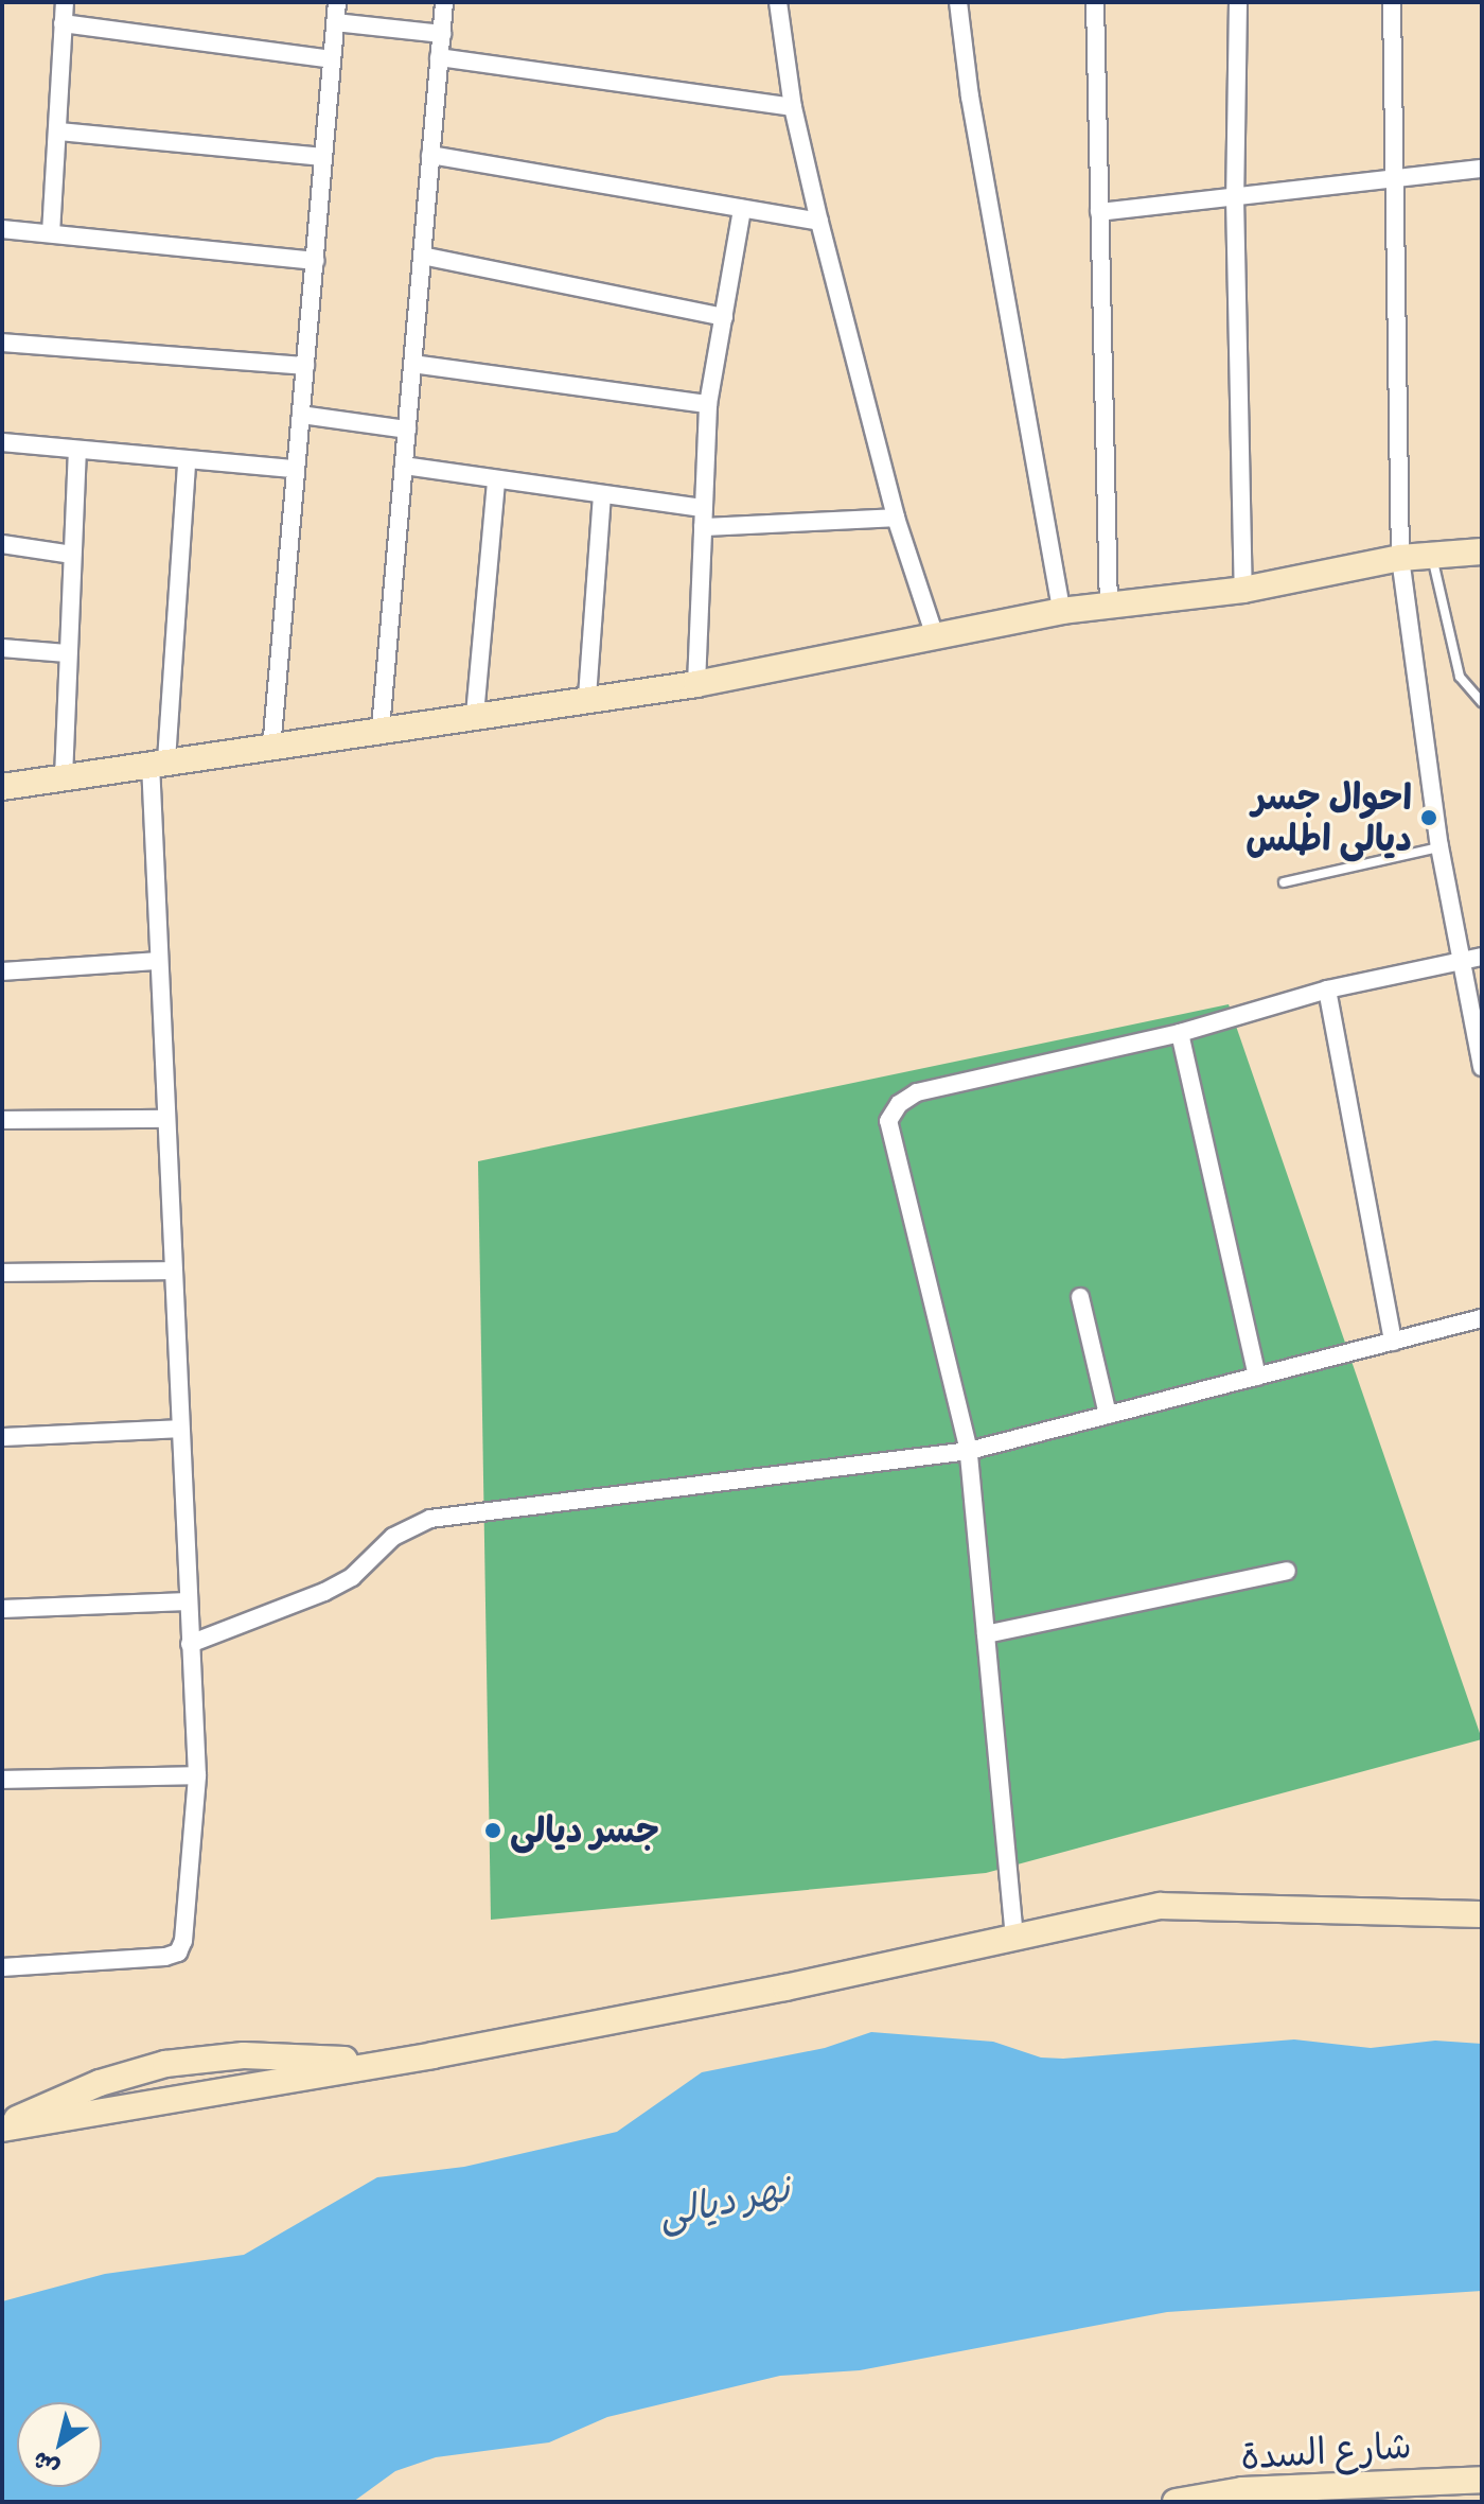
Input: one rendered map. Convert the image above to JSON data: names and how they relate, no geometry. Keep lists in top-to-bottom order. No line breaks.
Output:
{"streets":{"main road":["شارع السدة"]},"water":["نهر ديالى"],"places":["احوال جسر ديالى اطلس","جسر ديالى"],"north":"bottom left"}
